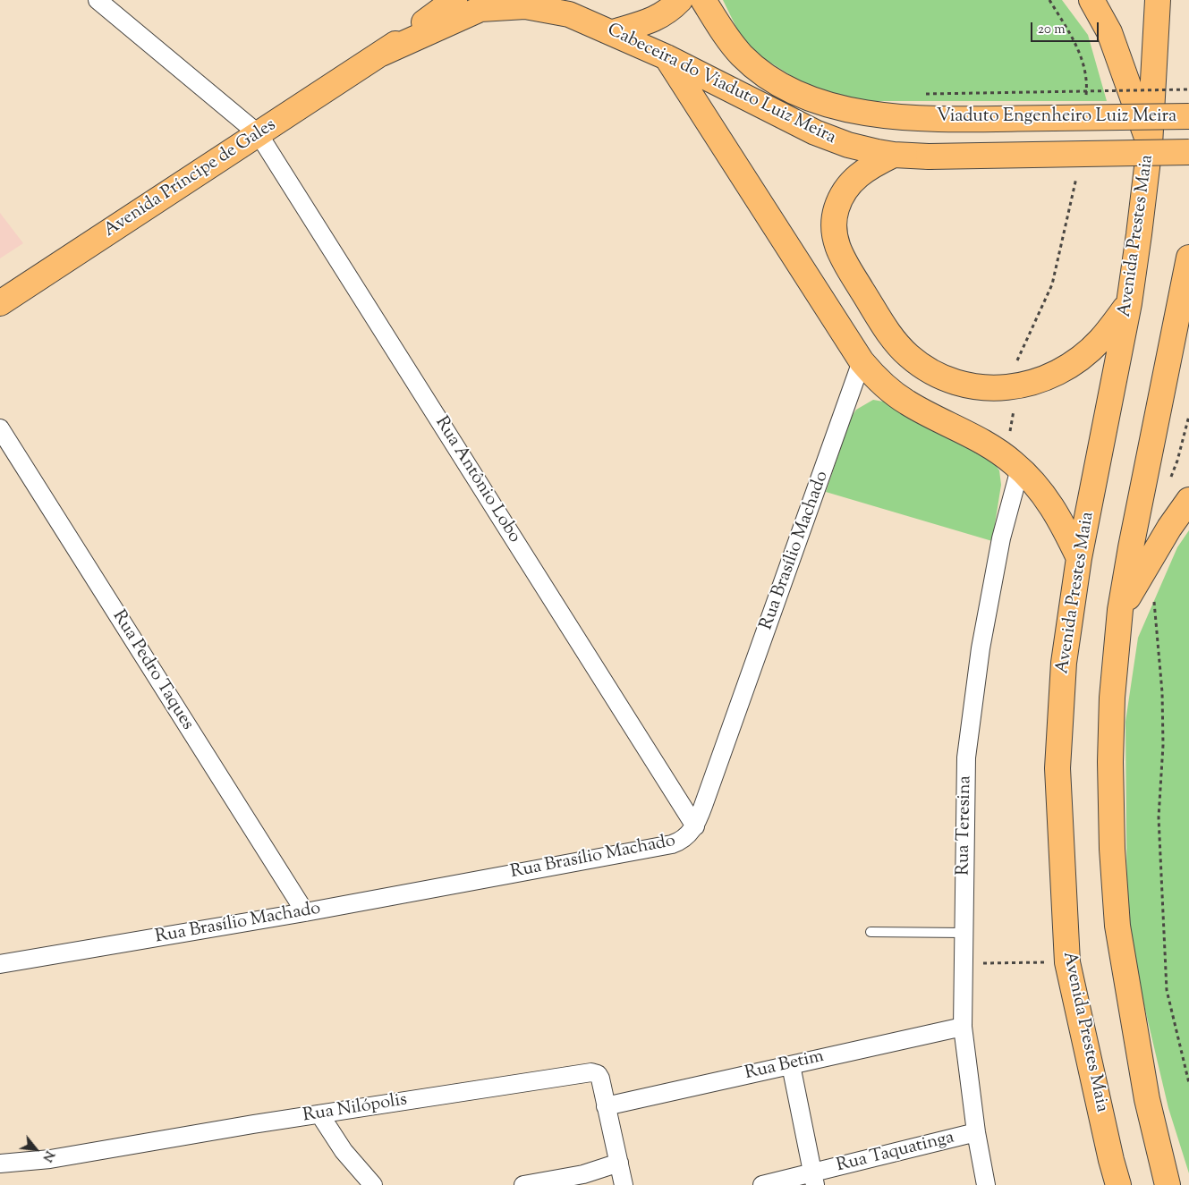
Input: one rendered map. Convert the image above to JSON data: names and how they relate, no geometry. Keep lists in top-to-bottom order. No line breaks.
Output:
{"streets":{"highway":["Cabeceira do Viaduto Luiz Meira","Viaduto Engenheiro Luiz Meira","Avenida Príncipe de Gales","Avenida Prestes Maia"],"street":["Rua Antônio Lobo","Rua Brasílio Machado","Rua Pedro Taques","Rua Teresina","Rua Betim","Rua Nilópolis","Rua Taquatinga"]},"crossings":[["Cabeceira do Viaduto Luiz Meira","Viaduto Engenheiro Luiz Meira"],["Cabeceira do Viaduto Luiz Meira","Avenida Príncipe de Gales"],["Avenida Príncipe de Gales","Rua Antônio Lobo"],["Rua Antônio Lobo","Rua Brasílio Machado"],["Rua Brasílio Machado","Rua Pedro Taques"],["Rua Teresina","Rua Betim"],["Rua Teresina","Rua Taquatinga"],["Rua Betim","Rua Nilópolis"]],"scale_bar":"20 m","north":"bottom right"}
